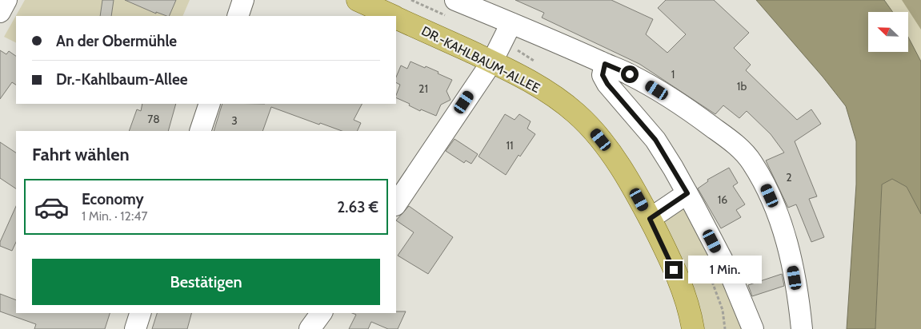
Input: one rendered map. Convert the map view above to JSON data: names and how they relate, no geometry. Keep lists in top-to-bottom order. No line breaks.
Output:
{"streets":{"main road":["DR.-KAHLBAUM-ALLEE"]},"house_numbers":["1","1b","21","78","3","11","2","16"],"north":"top left","page":{"banner":["An der Obermühle","Dr.-Kahlbaum-Allee"],"heading":"Fahrt wählen","list":[{"name":"Economy","note":"1 Min. · 12:47","value":"2.63 €"}],"buttons":"Bestätigen","bubble":"1 Min."}}
